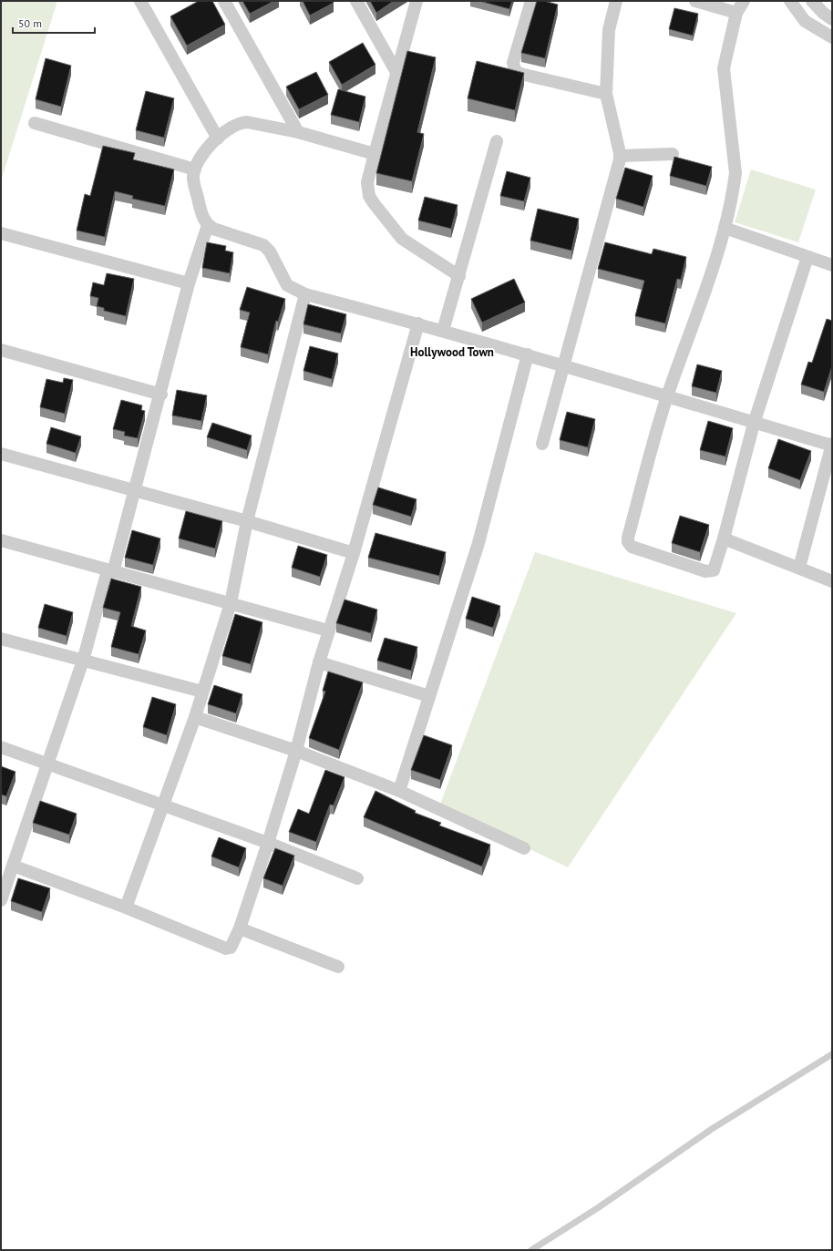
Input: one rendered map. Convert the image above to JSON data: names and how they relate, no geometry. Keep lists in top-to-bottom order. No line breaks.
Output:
{"districts":["Hollywood Town"],"scale_bar":"50 m"}
